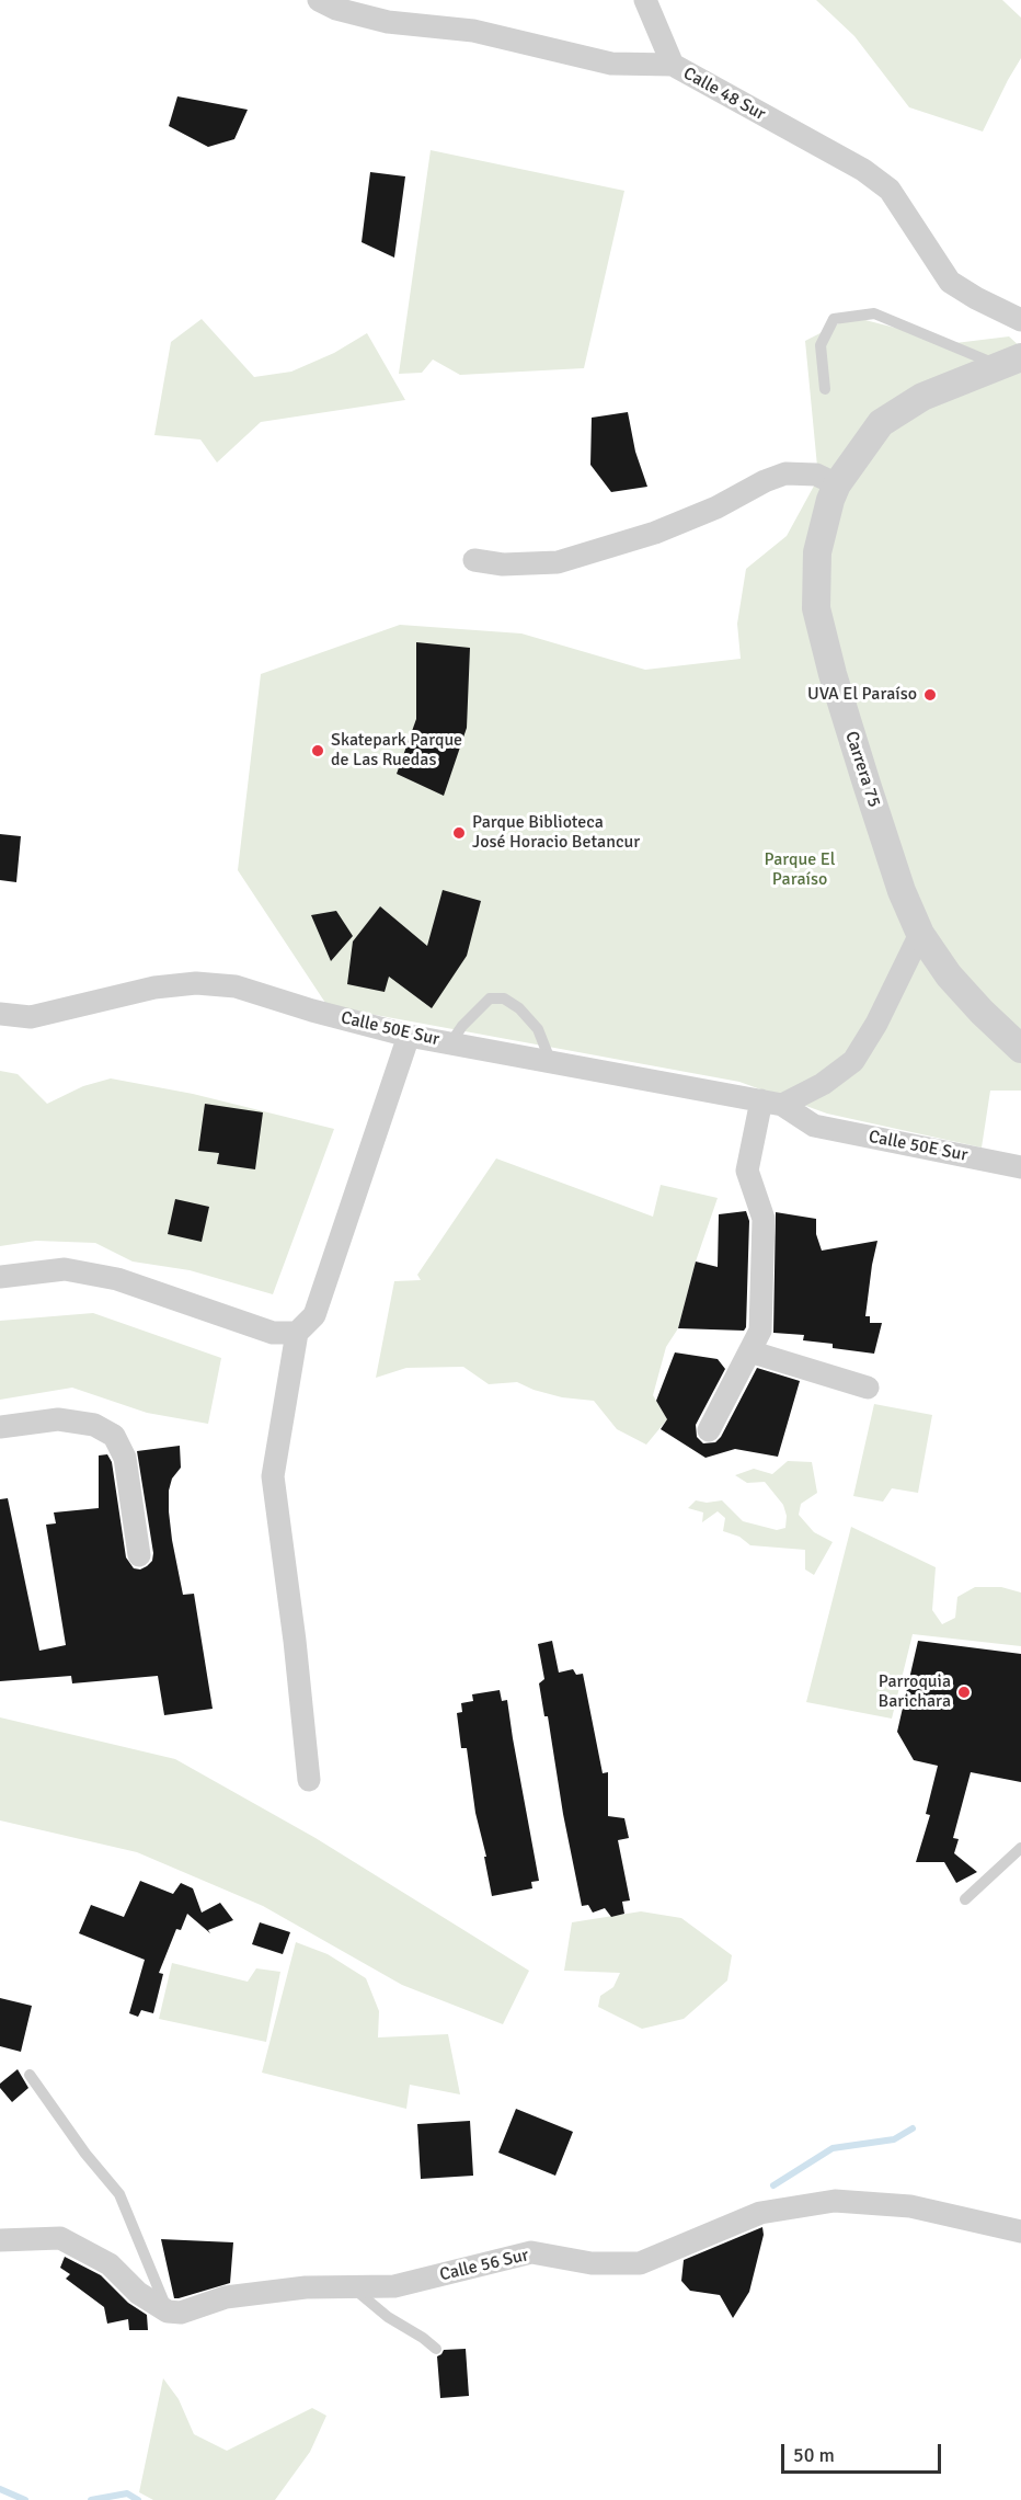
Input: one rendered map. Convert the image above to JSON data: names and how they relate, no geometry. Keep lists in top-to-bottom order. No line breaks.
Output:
{"streets":{"street":["Calle 48 Sur","Carrera 75","Calle 50E Sur","Calle 56 Sur"]},"parks":["Parque El Paraíso"],"places":["UVA El Paraíso","Skatepark Parque de Las Ruedas","Parque Biblioteca José Horacio Betancur","Parroquia Barichara"],"scale_bar":"50 m"}
